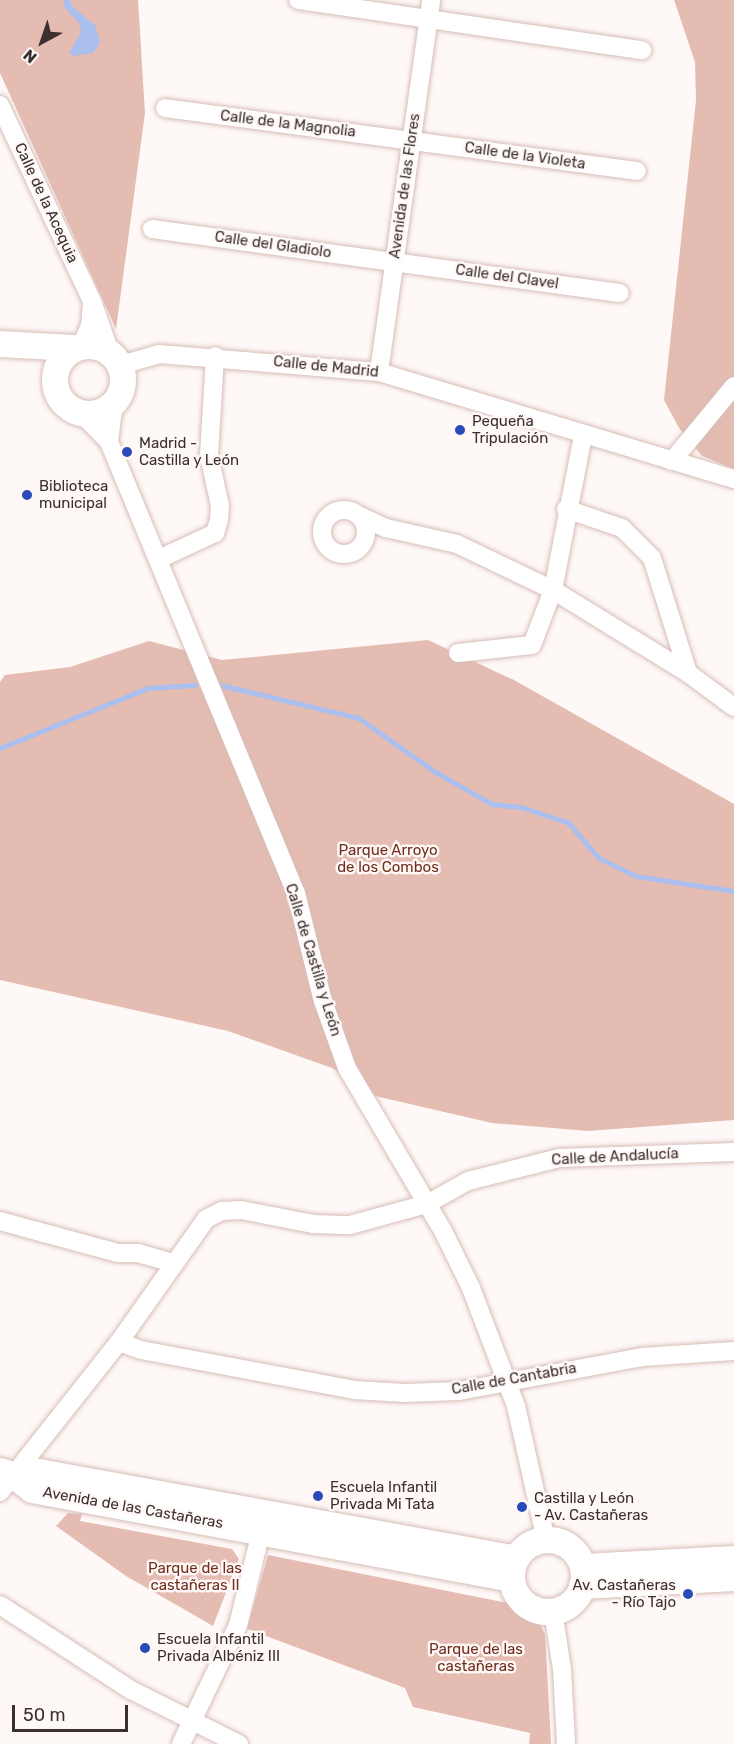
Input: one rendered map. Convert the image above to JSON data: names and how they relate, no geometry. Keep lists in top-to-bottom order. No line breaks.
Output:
{"streets":{"street":["Calle de la Magnolia","Calle de la Violeta","Avenida de las Flores","Calle de la Acequia","Calle del Gladiolo","Calle del Clavel","Calle de Madrid","Calle de Castilla y León","Calle de Andalucía","Calle de Cantabria","Avenida de las Castañeras"]},"crossings":[["Calle de la Magnolia","Calle de la Violeta"],["Calle de la Magnolia","Avenida de las Flores"],["Calle de la Violeta","Avenida de las Flores"],["Avenida de las Flores","Calle del Gladiolo"],["Avenida de las Flores","Calle del Clavel"],["Avenida de las Flores","Calle de Madrid"],["Calle de la Acequia","Calle de Madrid"],["Calle de la Acequia","Calle de Castilla y León"],["Calle del Gladiolo","Calle del Clavel"],["Calle de Madrid","Calle de Castilla y León"],["Calle de Castilla y León","Calle de Andalucía"],["Calle de Castilla y León","Calle de Cantabria"],["Calle de Castilla y León","Avenida de las Castañeras"],["Calle de Andalucía","Calle de Cantabria"],["Calle de Andalucía","Avenida de las Castañeras"]],"parks":["Parque Arroyo de los Combos","Parque de las castañeras II","Parque de las castañeras"],"places":["Pequeña Tripulación","Madrid - Castilla y León","Biblioteca municipal","Escuela Infantil Privada Mi Tata","Castilla y León - Av. Castañeras","Av. Castañeras - Río Tajo","Escuela Infantil Privada Albéniz III"],"scale_bar":"50 m","north":"bottom left"}
